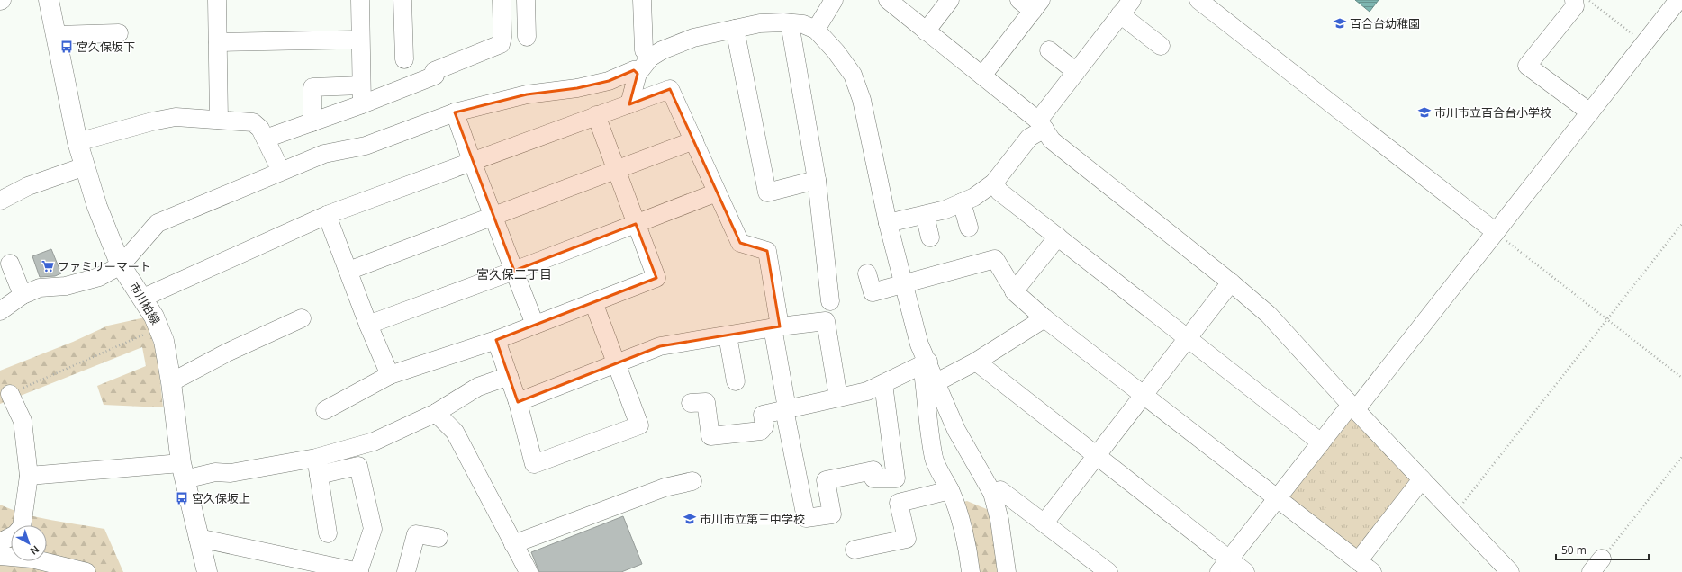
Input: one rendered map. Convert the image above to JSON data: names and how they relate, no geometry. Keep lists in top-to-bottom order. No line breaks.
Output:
{"streets":{"main road":["市川柏線"]},"districts":["宮久保二丁目"],"places":{"school or university":["百合台幼稚園","市川市立百合台小学校","市川市立第三中学校"],"bus stop":["宮久保坂下","宮久保坂上"],"supermarket":["ファミリーマート"]},"scale_bar":"50 m","north":"bottom right"}
